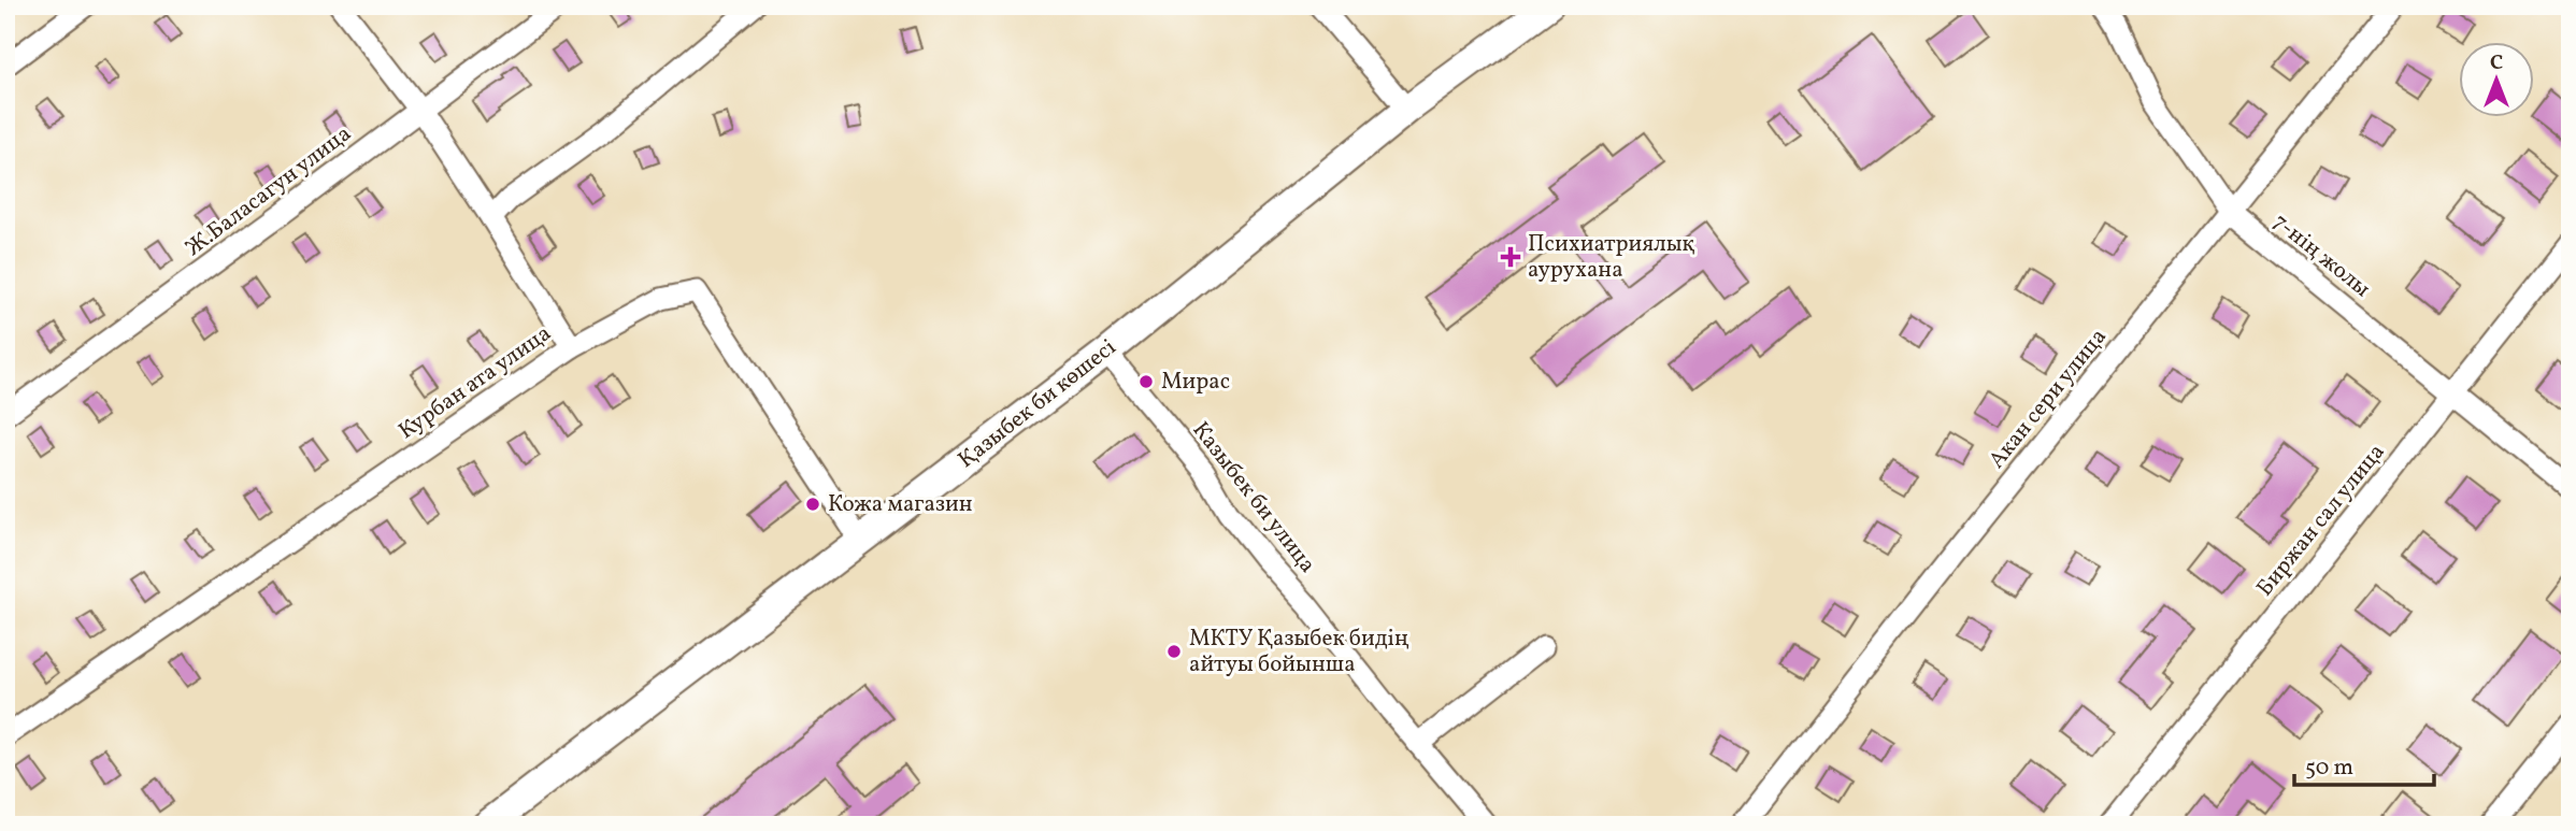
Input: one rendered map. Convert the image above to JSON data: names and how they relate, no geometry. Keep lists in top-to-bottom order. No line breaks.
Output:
{"streets":{"main road":["Қазыбек би көшесі"],"street":["Ж.Баласагун улица","7-нің жолы","Курбан ата улица","Акан сери улица","Казыбек би улица","Биржан сал улица"]},"crossings":[["Ж.Баласагун улица","Курбан ата улица"],["7-нің жолы","Акан сери улица"],["7-нің жолы","Биржан сал улица"],["Қазыбек би көшесі","Казыбек би улица"]],"places":{"health":["Психиатриялық аурухана"],"other":["Мирас","Кожа магазин","МКТУ Қазыбек бидің айтуы бойынша"]},"scale_bar":"50 m","north":"top"}
